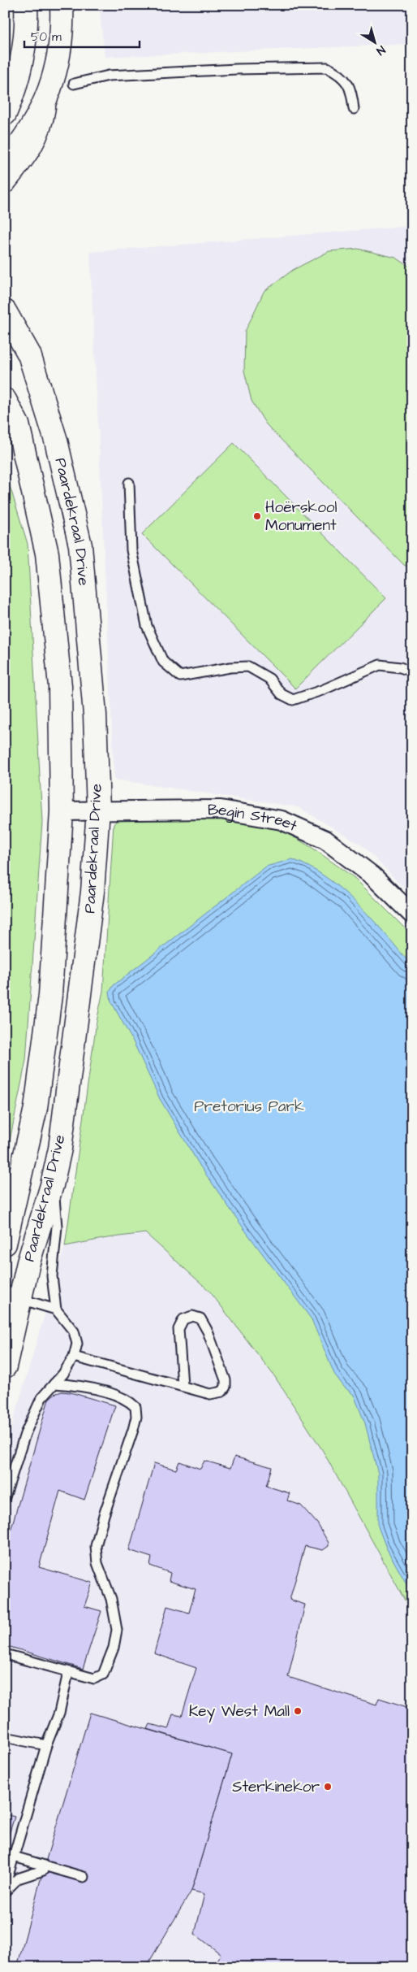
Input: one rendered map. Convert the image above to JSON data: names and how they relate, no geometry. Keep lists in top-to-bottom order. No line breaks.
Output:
{"streets":{"main road":["Paardekraal Drive"],"street":["Begin Street"]},"crossings":[["Paardekraal Drive","Begin Street"]],"parks":["Pretorius Park"],"places":["Hoërskool Monument","Key West Mall","Sterkinekor"],"scale_bar":"50 m","north":"bottom right"}
